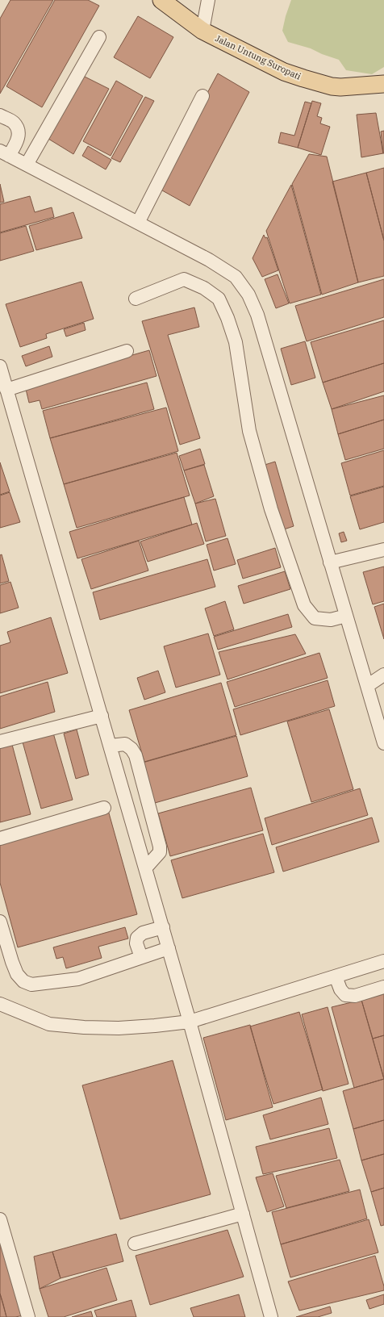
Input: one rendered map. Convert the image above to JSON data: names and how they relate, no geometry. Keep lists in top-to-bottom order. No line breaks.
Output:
{"streets":{"main road":["Jalan Untung Suropati"]}}
